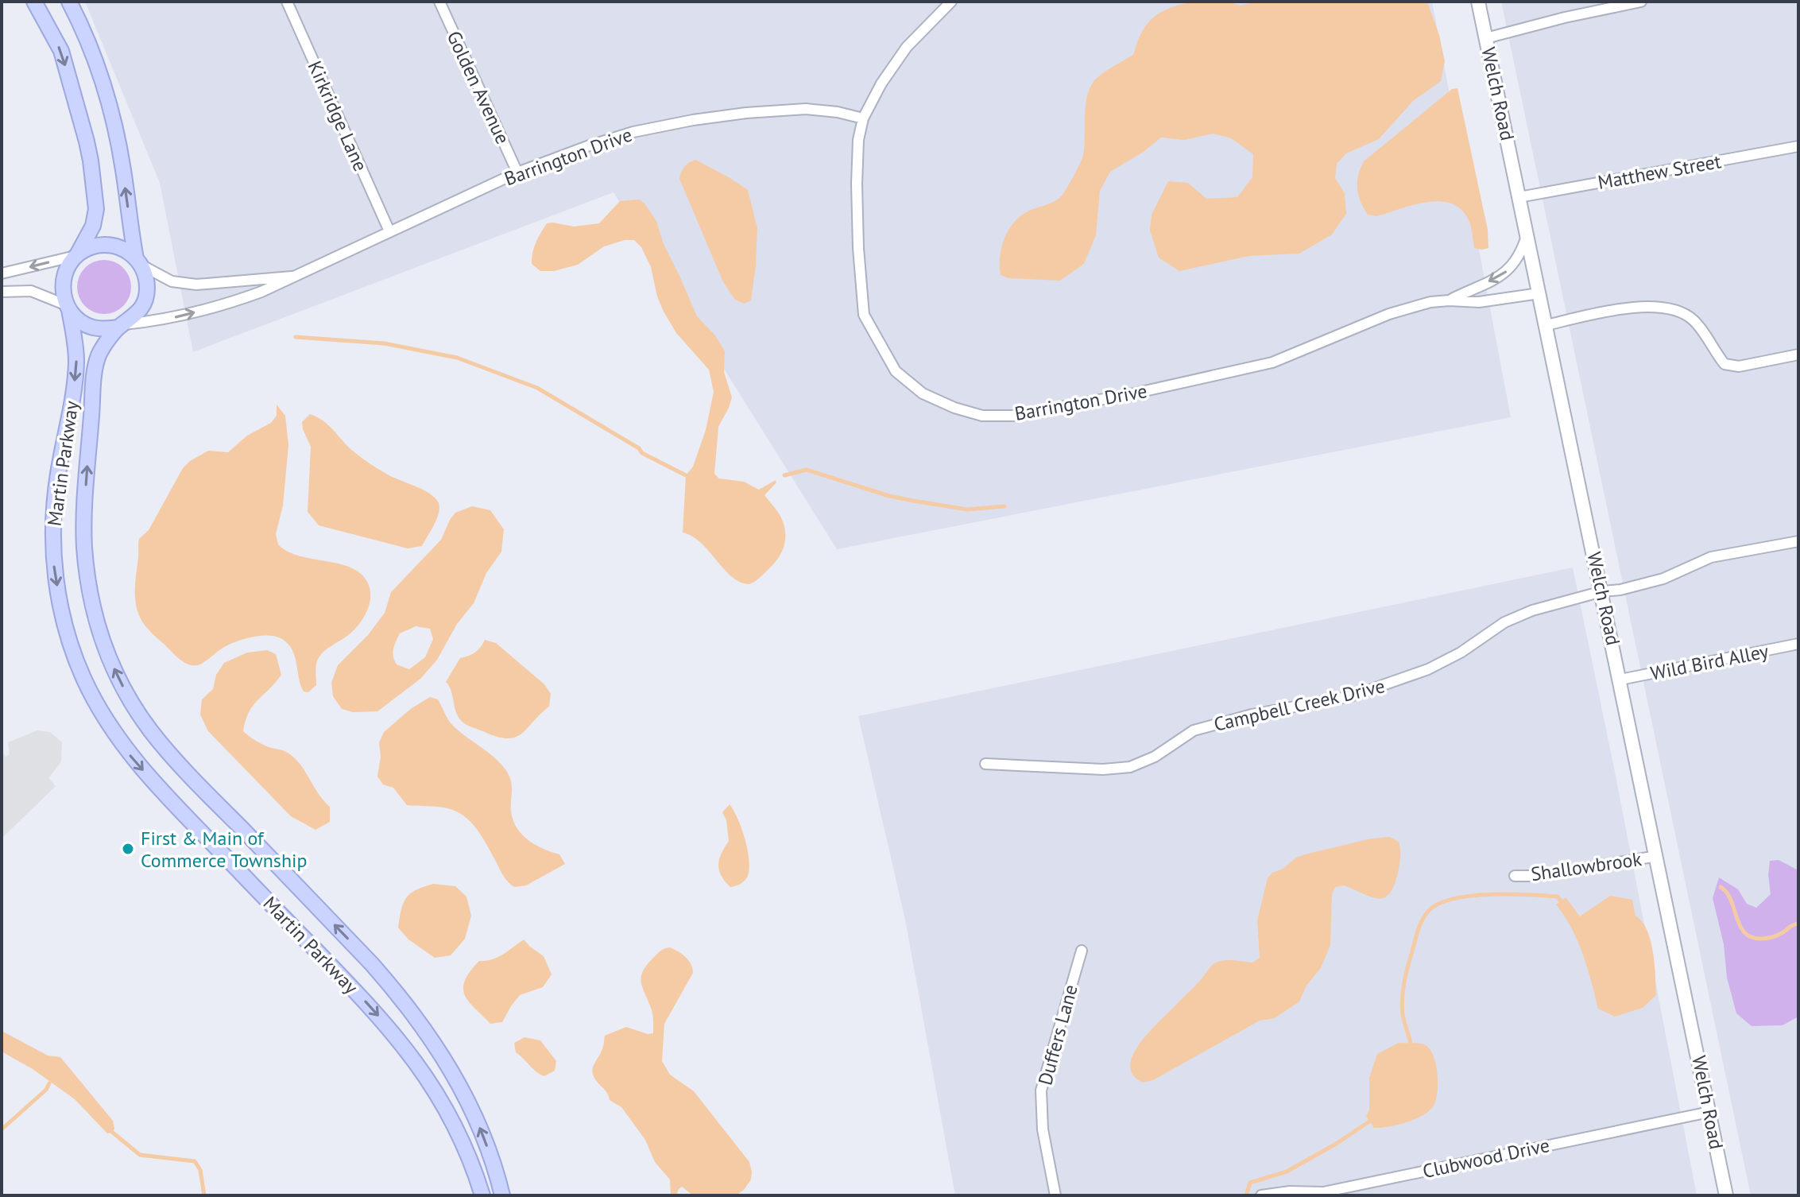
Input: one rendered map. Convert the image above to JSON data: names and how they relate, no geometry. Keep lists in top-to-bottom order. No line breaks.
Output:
{"streets":{"main road":["Martin Parkway"],"street":["Golden Avenue","Welch Road","Kirkridge Lane","Barrington Drive","Matthew Street","Wild Bird Alley","Campbell Creek Drive","Shallowbrook","Duffers Lane","Clubwood Drive"]},"crossings":[["Golden Avenue","Barrington Drive"],["Welch Road","Barrington Drive"],["Welch Road","Matthew Street"],["Welch Road","Wild Bird Alley"],["Welch Road","Campbell Creek Drive"],["Welch Road","Shallowbrook"],["Welch Road","Clubwood Drive"],["Kirkridge Lane","Barrington Drive"],["Barrington Drive","Martin Parkway"]],"places":["First & Main of Commerce Township"]}
